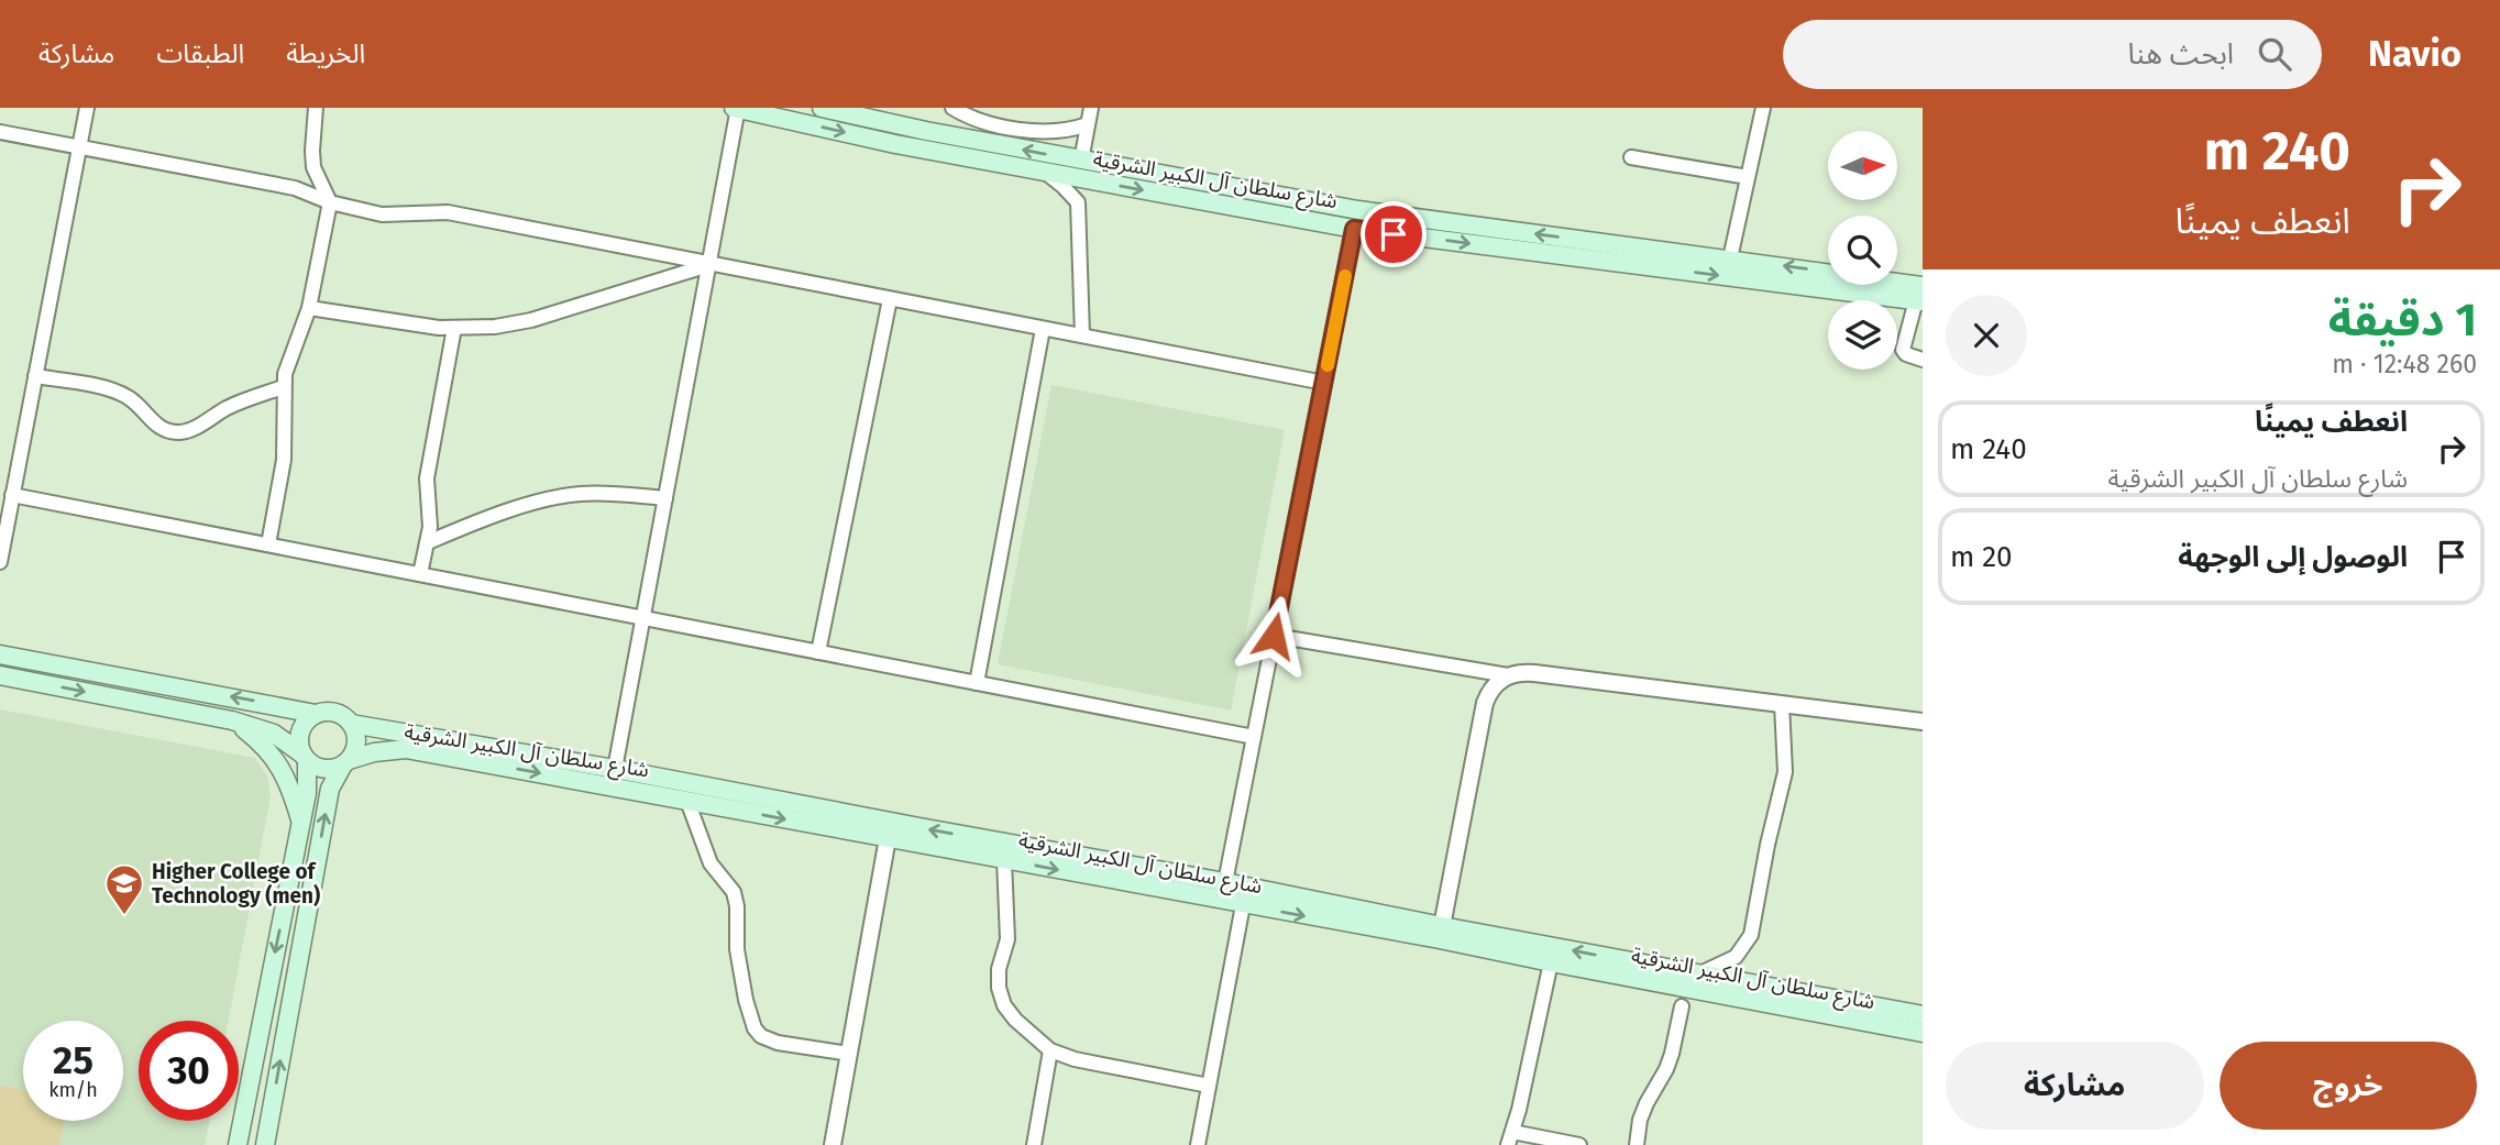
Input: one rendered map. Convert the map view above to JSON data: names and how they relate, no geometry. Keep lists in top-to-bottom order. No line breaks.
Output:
{"streets":{"main road":["شارع سلطان آل الكبير الشرقية"]},"places":{"school or university":["Higher College of Technology (men)"]},"north":"right","page":{"header":"Navio","search":"ابحث هنا","nav":["الخريطة","الطبقات","مشاركة"],"turn":["240 m","انعطف يمينًا"],"heading":["1 دقيقة","260 m · 12:48"],"list":[{"name":"انعطف يمينًا","note":"شارع سلطان آل الكبير الشرقية","value":"240 m"},{"name":"الوصول إلى الوجهة","value":"20 m"}],"speed":"25 km/h","limit":"30","buttons":["خروج","مشاركة"]}}
